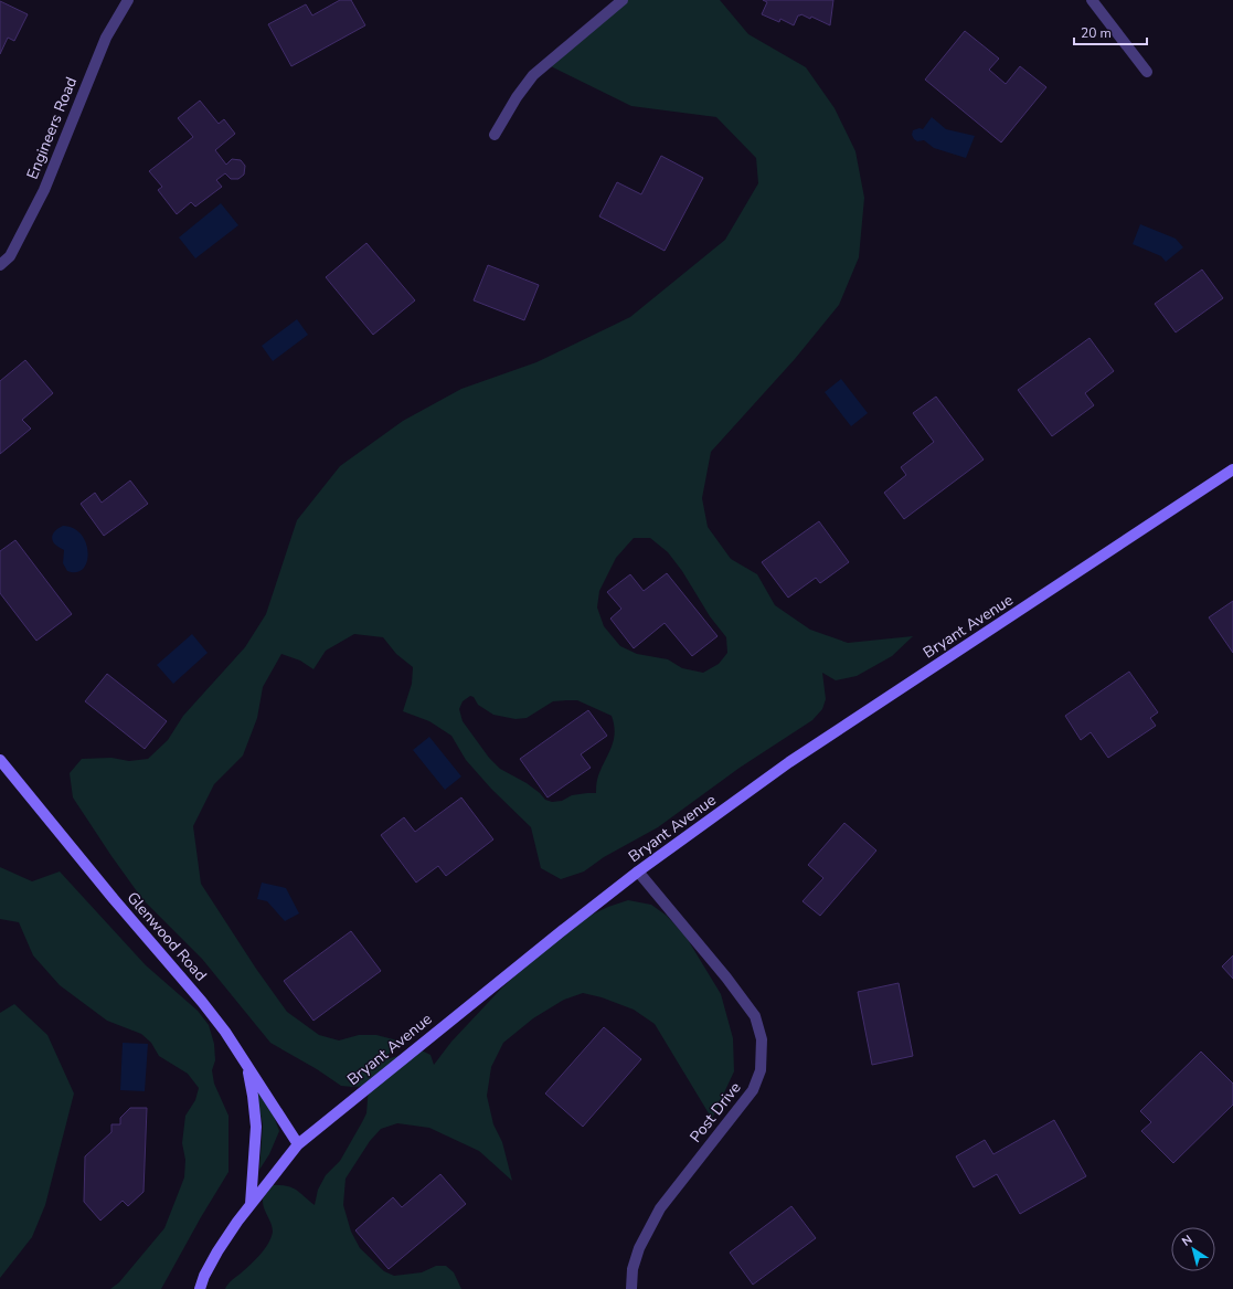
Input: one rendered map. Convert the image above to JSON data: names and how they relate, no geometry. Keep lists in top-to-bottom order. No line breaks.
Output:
{"streets":{"main road":["Bryant Avenue","Glenwood Road"],"street":["Engineers Road","Post Drive"]},"crossings":[["Bryant Avenue","Glenwood Road"],["Bryant Avenue","Post Drive"]],"scale_bar":"20 m","north":"top left"}
